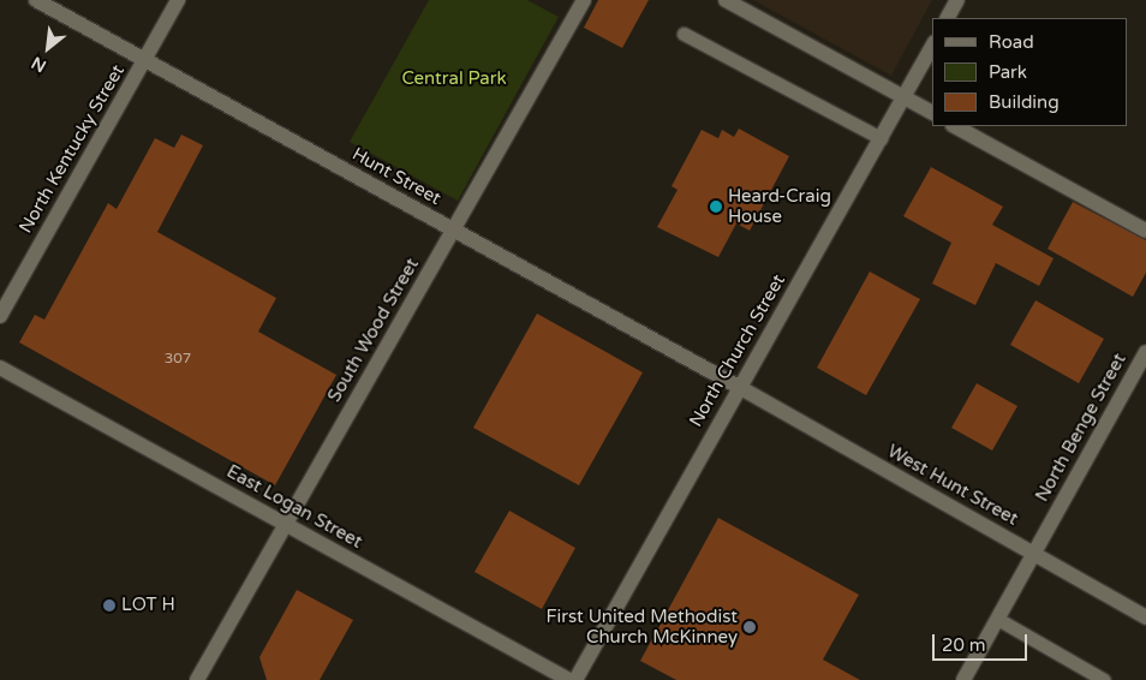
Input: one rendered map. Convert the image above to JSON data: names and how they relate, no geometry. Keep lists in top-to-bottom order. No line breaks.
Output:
{"streets":{"street":["North Kentucky Street","Hunt Street","South Wood Street","North Church Street","North Benge Street","West Hunt Street","East Logan Street"]},"crossings":[["North Kentucky Street","Hunt Street"],["Hunt Street","South Wood Street"],["Hunt Street","North Church Street"],["Hunt Street","West Hunt Street"],["South Wood Street","East Logan Street"],["North Church Street","West Hunt Street"],["North Benge Street","West Hunt Street"]],"parks":["Central Park"],"places":["Heard-Craig House","LOT H","First United Methodist Church McKinney"],"house_numbers":["307"],"legend":["Road","Park","Building"],"scale_bar":"20 m","north":"bottom left"}
